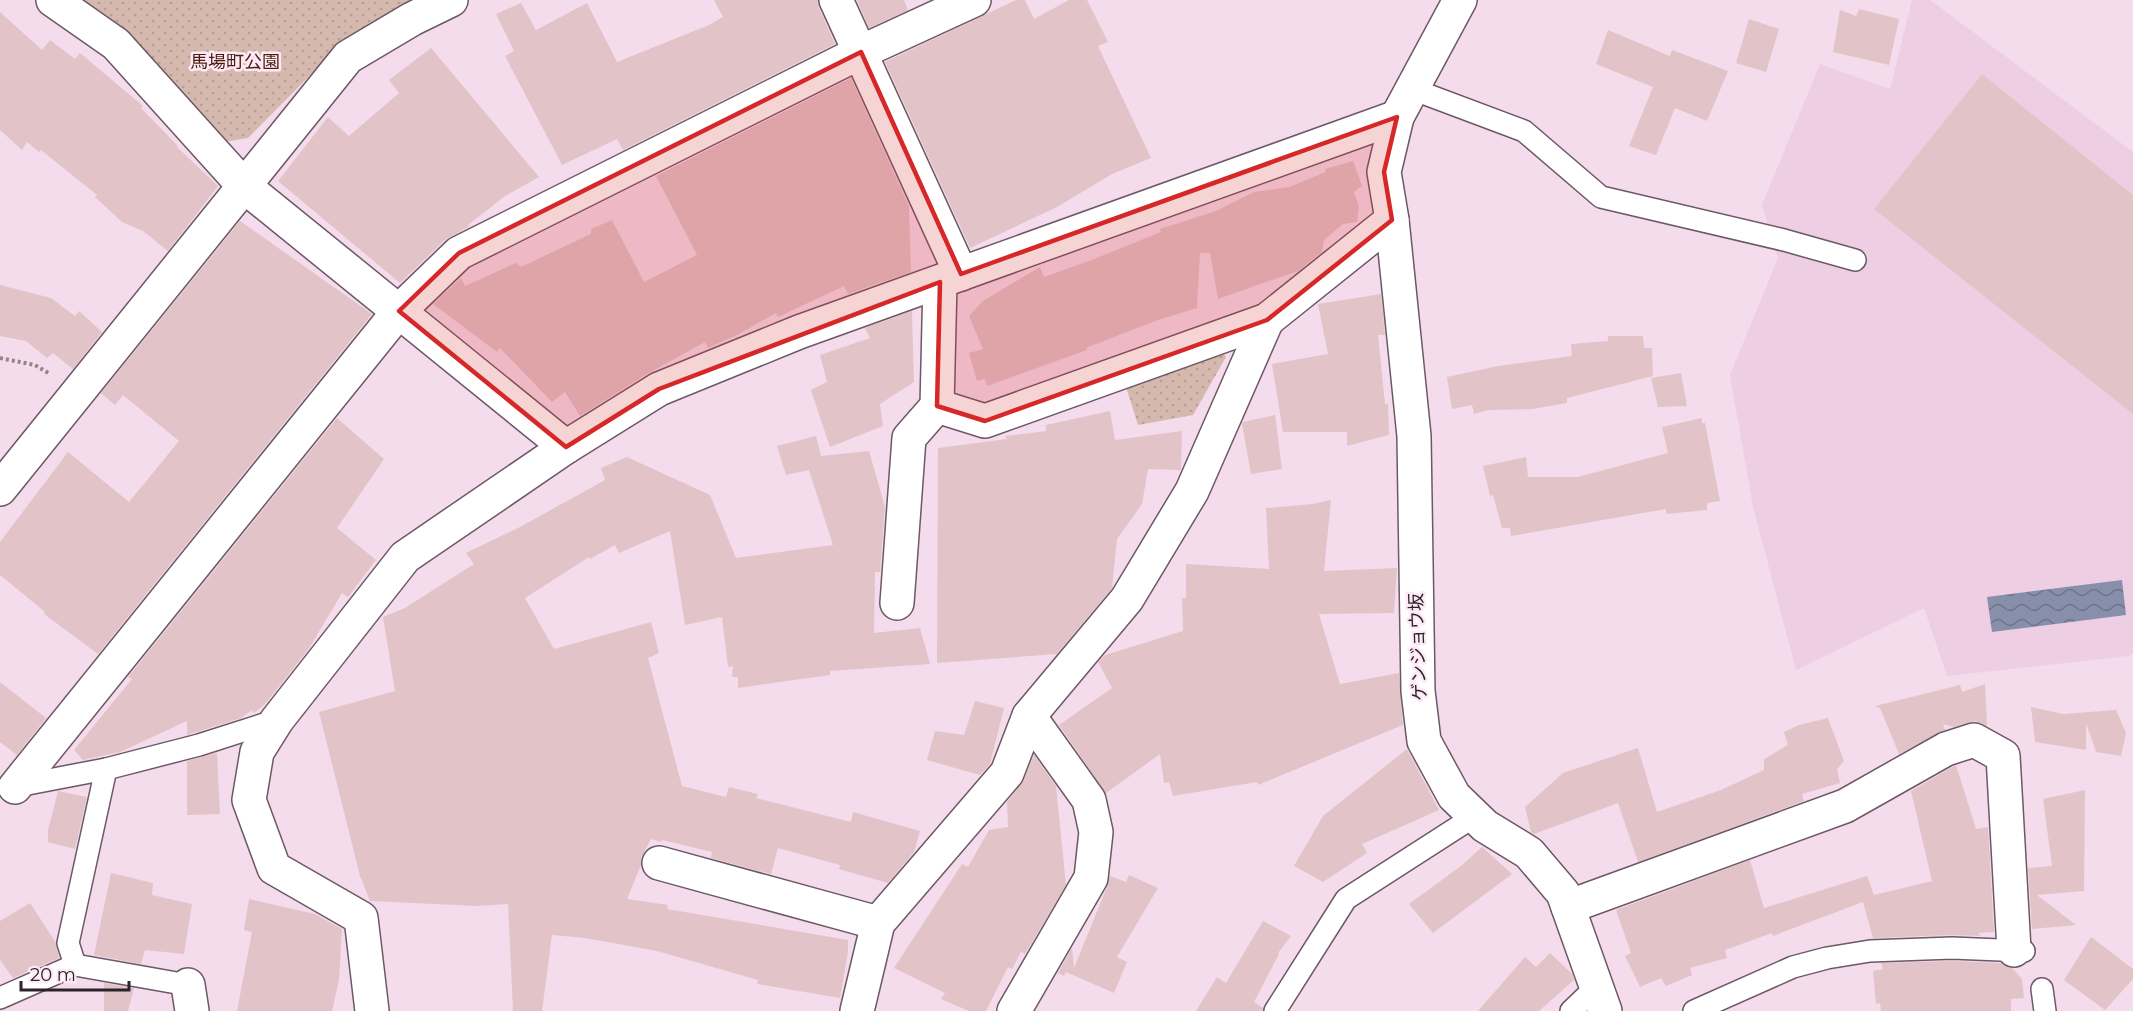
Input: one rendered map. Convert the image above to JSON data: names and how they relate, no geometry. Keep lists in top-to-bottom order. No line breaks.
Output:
{"streets":{"street":["ゲンジョウ坂"]},"parks":["馬場町公園"],"scale_bar":"20 m"}
